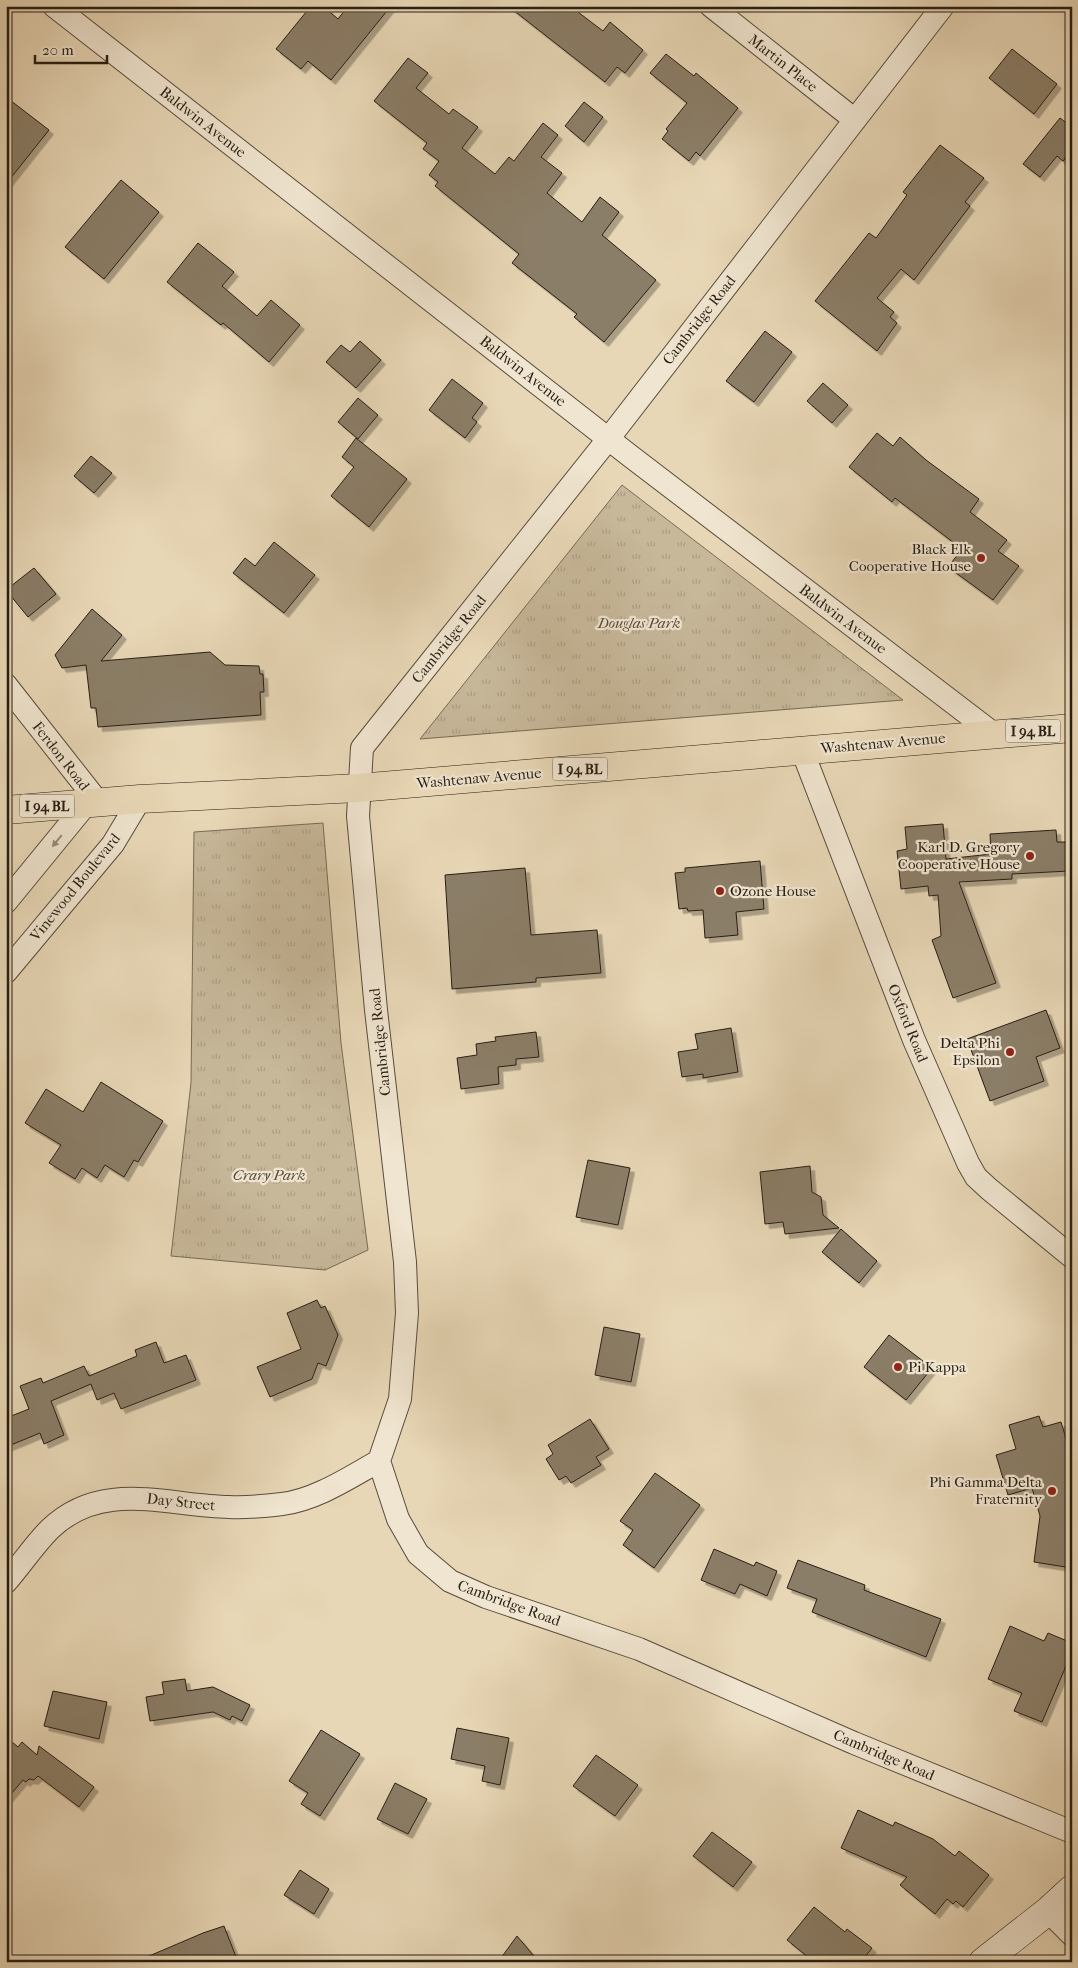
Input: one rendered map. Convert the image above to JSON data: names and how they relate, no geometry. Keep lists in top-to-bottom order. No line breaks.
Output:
{"streets":{"main road":["I 94 BL","Washtenaw Avenue"],"street":["Martin Place","Baldwin Avenue","Cambridge Road","Ferdon Road","Vinewood Boulevard","Oxford Road","Day Street"]},"crossings":[["Martin Place","Cambridge Road"],["Baldwin Avenue","Cambridge Road"],["Baldwin Avenue","Washtenaw Avenue"],["Cambridge Road","Washtenaw Avenue"],["Cambridge Road","Day Street"],["Washtenaw Avenue","Ferdon Road"],["Washtenaw Avenue","Vinewood Boulevard"],["Washtenaw Avenue","Oxford Road"]],"parks":["Douglas Park","Crary Park"],"places":["Black Elk Cooperative House","Karl D. Gregory Cooperative House","Ozone House","Delta Phi Epsilon","Pi Kappa","Phi Gamma Delta Fraternity"],"scale_bar":"20 m"}
